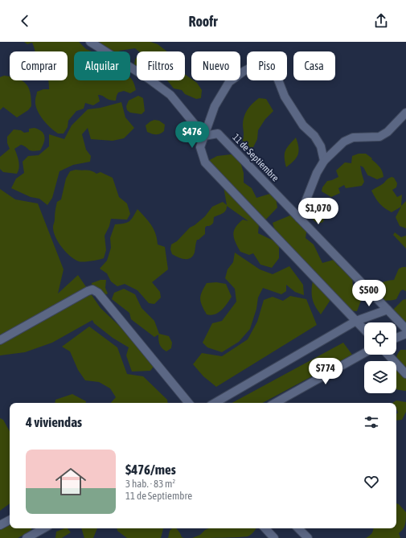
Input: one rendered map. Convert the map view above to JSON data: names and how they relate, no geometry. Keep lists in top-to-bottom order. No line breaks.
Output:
{"streets":{"street":["11 de Septiembre"]},"page":{"header":"Roofr","chip":["Comprar","Alquilar","Filtros","Nuevo","Piso","Casa"],"price":["$476","$1,070","$500","$774"],"heading":"4 viviendas","list":[{"name":"$476/mes","note":"3 hab. · 83 m² · 11 de Septiembre"}]}}
